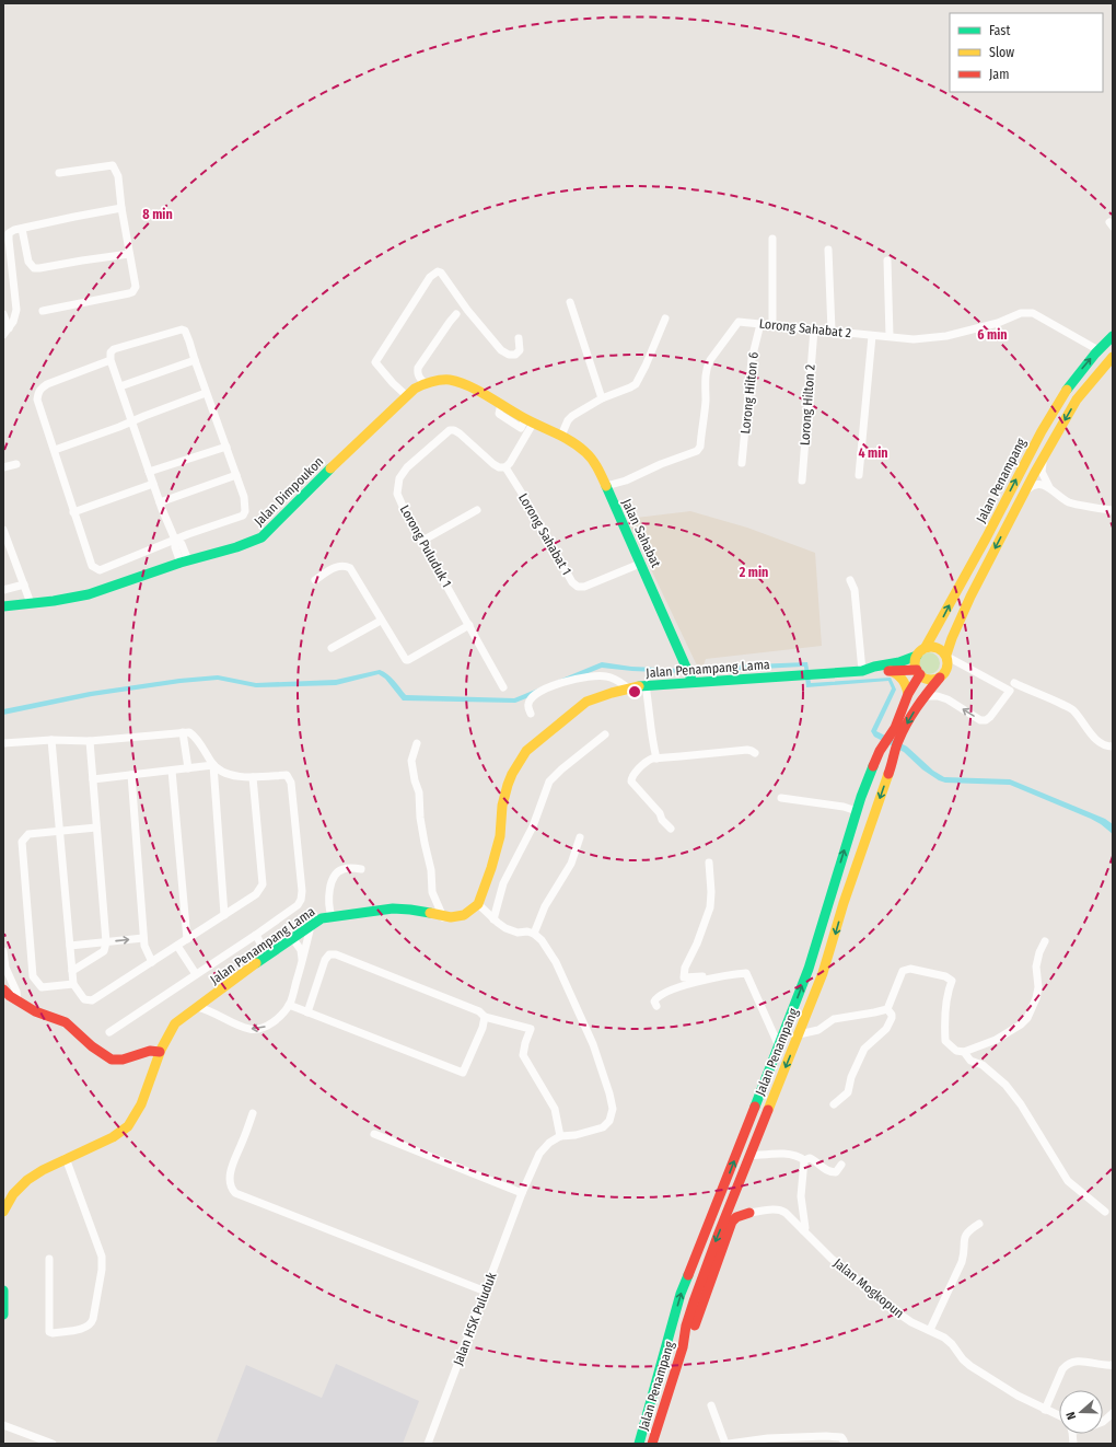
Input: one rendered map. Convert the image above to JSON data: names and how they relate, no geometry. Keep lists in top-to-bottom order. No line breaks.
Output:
{"streets":{"main road":["Jalan Penampang","Jalan Dimpoukon","Jalan Sahabat","Jalan Penampang Lama"],"street":["Lorong Sahabat 2","Lorong Hilton 6","Lorong Hilton 2","Lorong Sahabat 1","Lorong Puluduk 1","Jalan Mogkopun","Jalan HSK Puluduk"]},"crossings":[["Lorong Sahabat 2","Lorong Hilton 6"],["Lorong Sahabat 2","Lorong Hilton 2"],["Lorong Sahabat 2","Jalan Penampang"],["Lorong Sahabat 2","Jalan Sahabat"],["Jalan Penampang","Jalan Penampang Lama"],["Jalan Dimpoukon","Jalan Sahabat"],["Jalan Sahabat","Lorong Sahabat 1"],["Jalan Sahabat","Jalan Penampang Lama"],["Lorong Sahabat 1","Lorong Puluduk 1"]],"legend":["Fast","Slow","Jam"],"north":"left","rings":["8 min","6 min","4 min","2 min"]}
